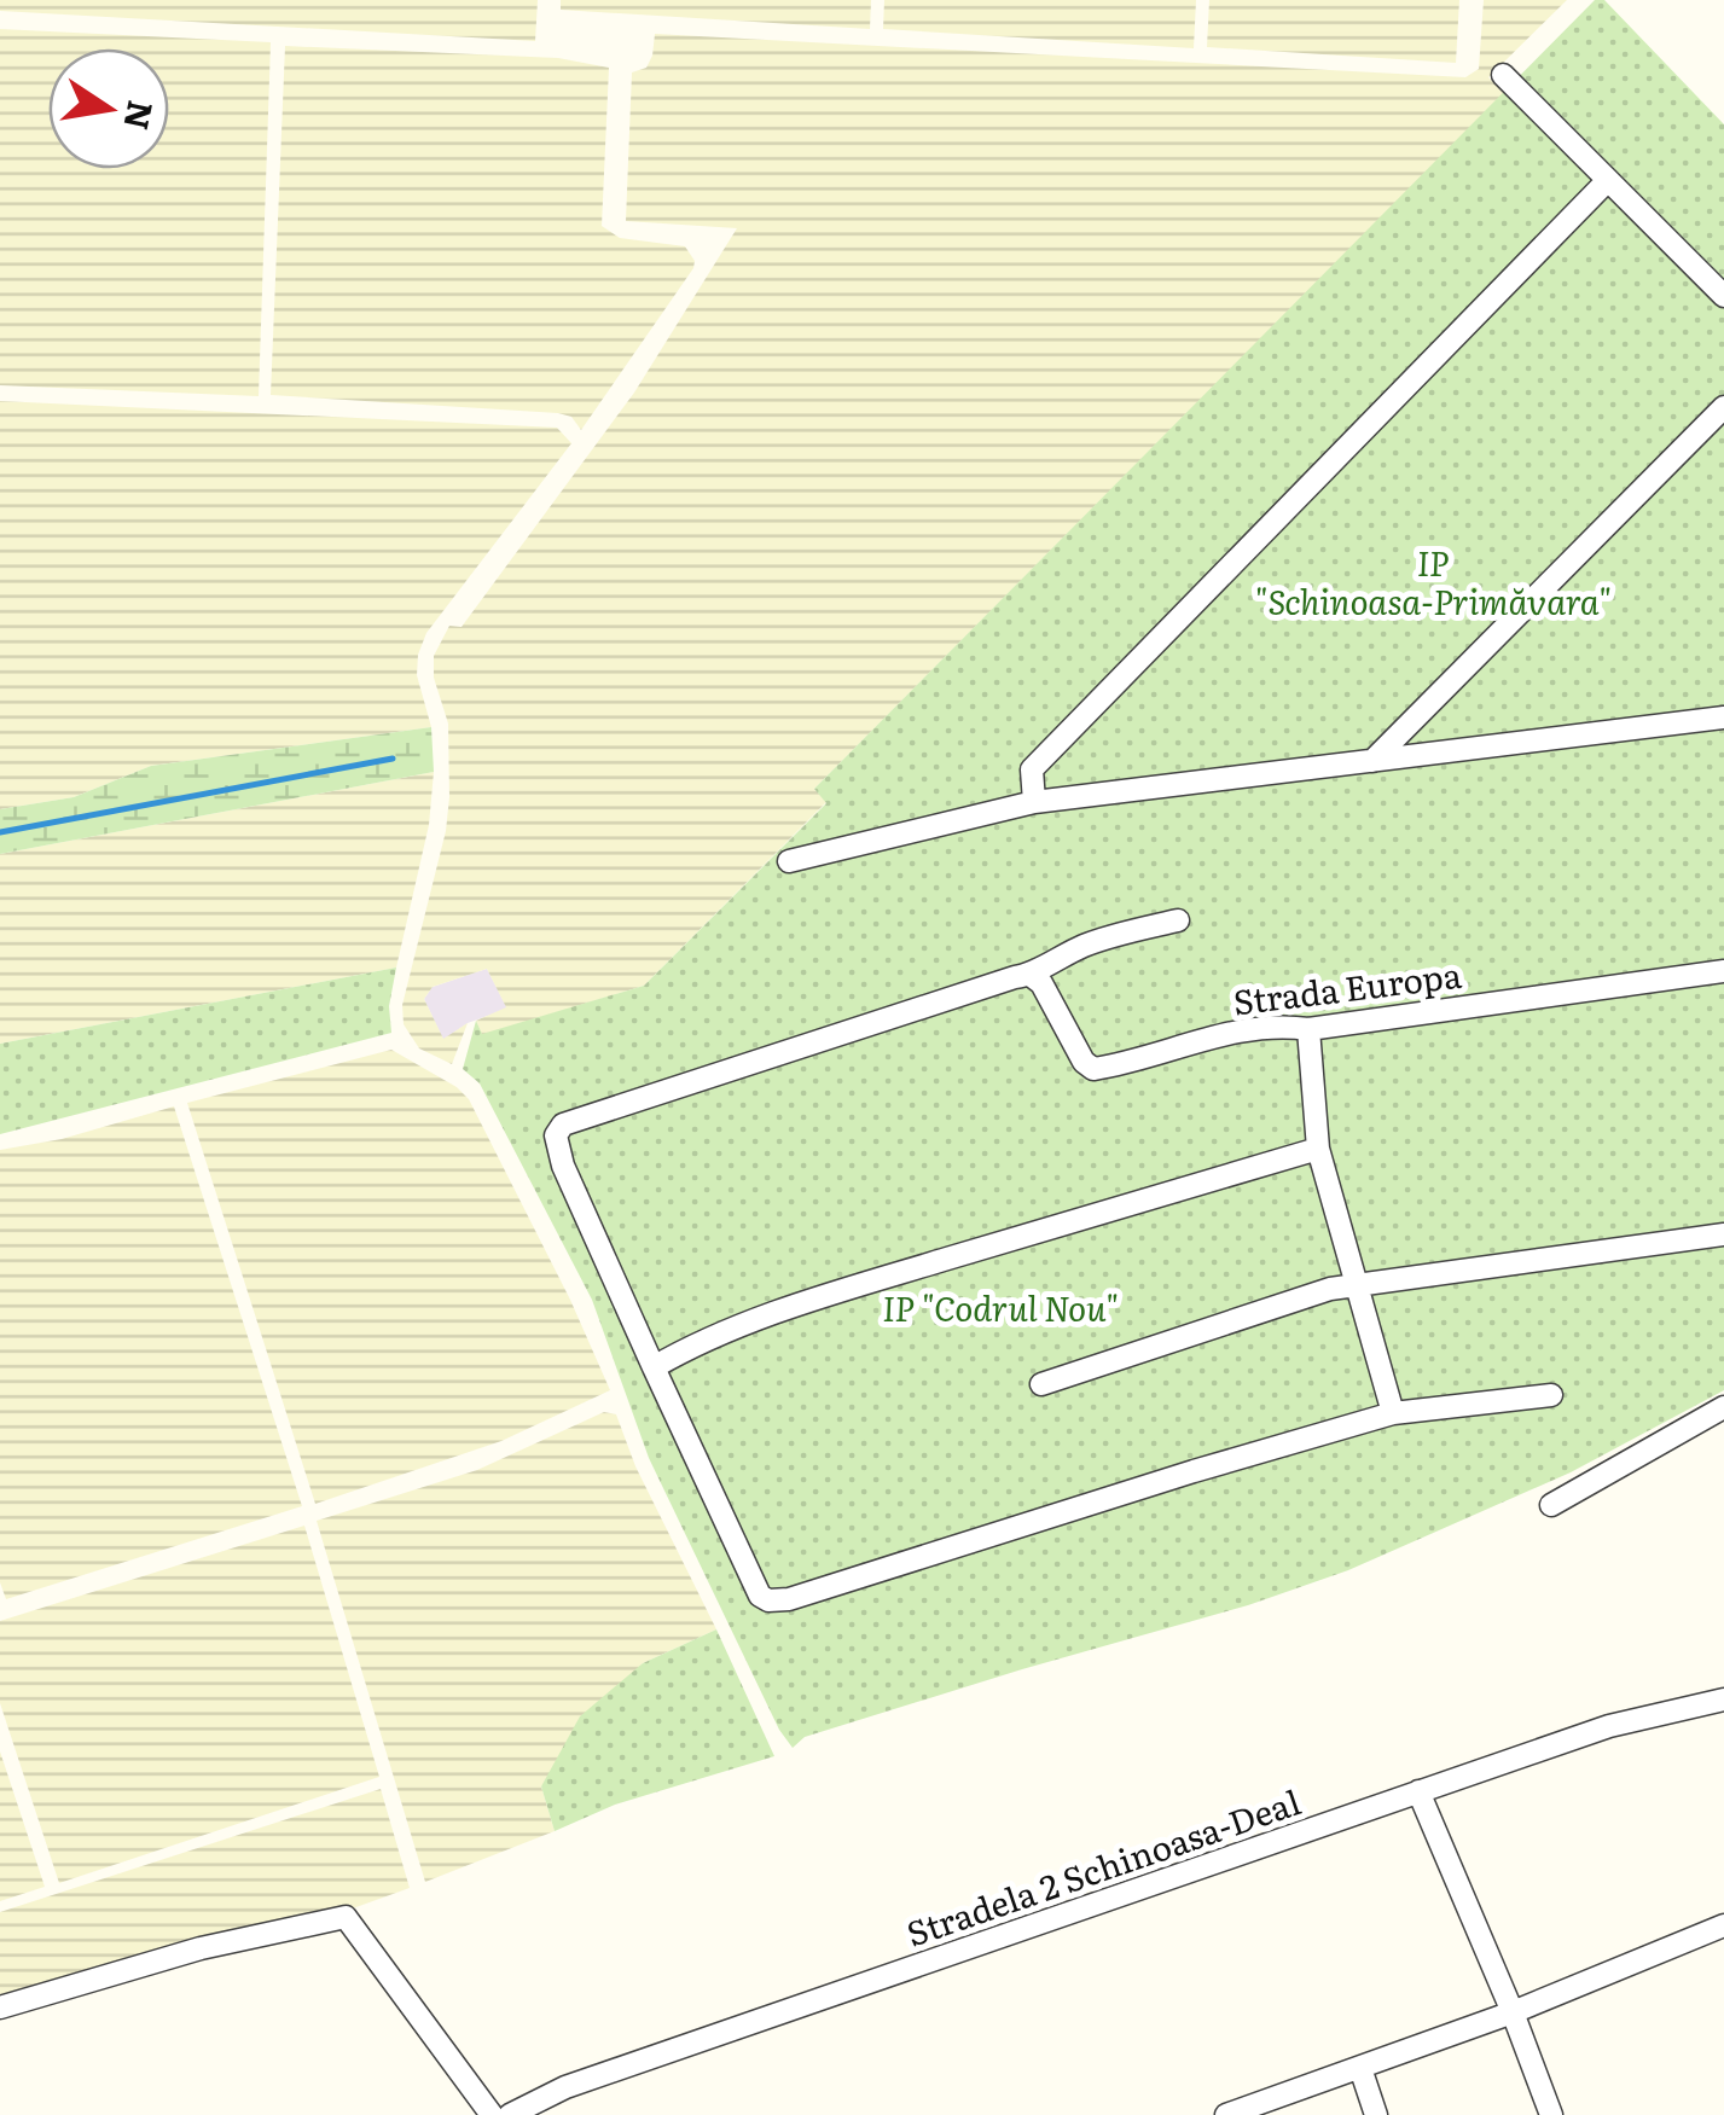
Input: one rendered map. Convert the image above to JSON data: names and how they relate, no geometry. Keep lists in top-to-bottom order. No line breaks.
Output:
{"streets":{"street":["Strada Europa","Stradela 2 Schinoasa-Deal"]},"parks":["IP \"Schinoasa-Primăvara\"","IP \"Codrul Nou\""],"north":"right"}
